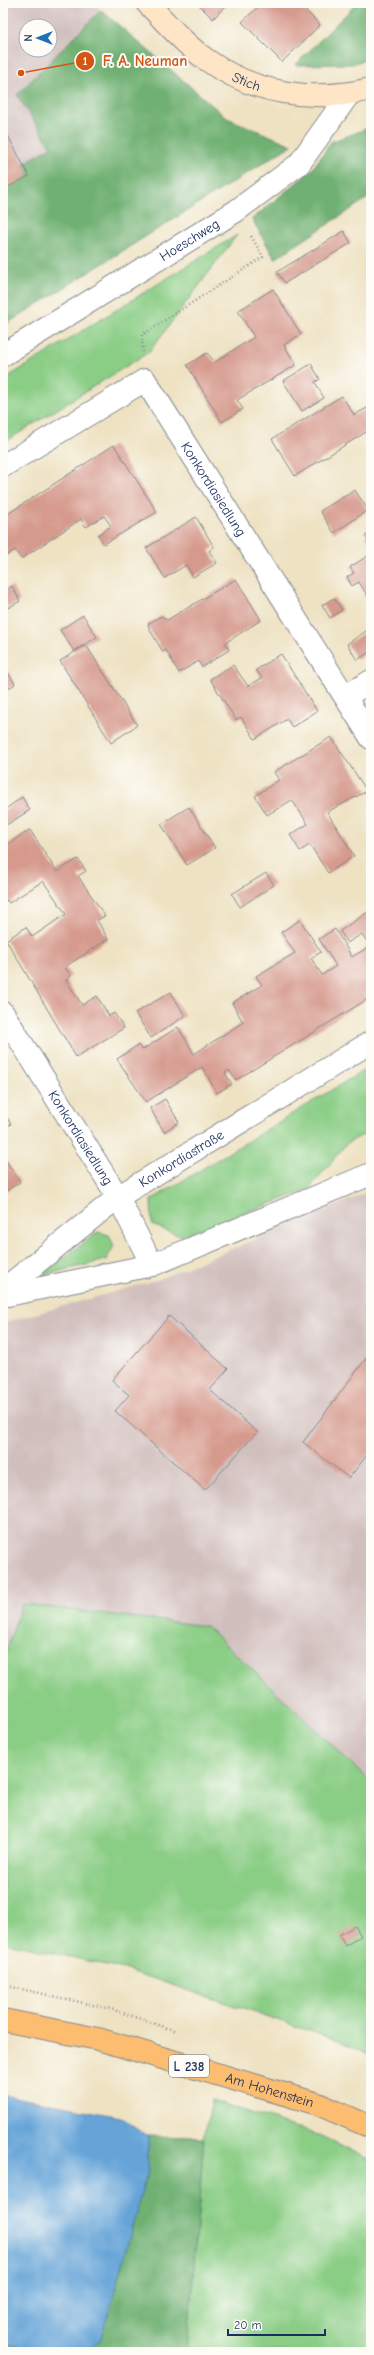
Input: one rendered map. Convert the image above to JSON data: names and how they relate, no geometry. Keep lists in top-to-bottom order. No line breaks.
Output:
{"streets":{"main road":["Stich","L 238","Am Hohenstein"],"street":["Hoeschweg","Konkordiasiedlung","Konkordiastraße"]},"crossings":[["Stich","Hoeschweg"],["Konkordiasiedlung","Konkordiastraße"]],"places":["F. A. Neuman"],"scale_bar":"20 m","north":"left"}
